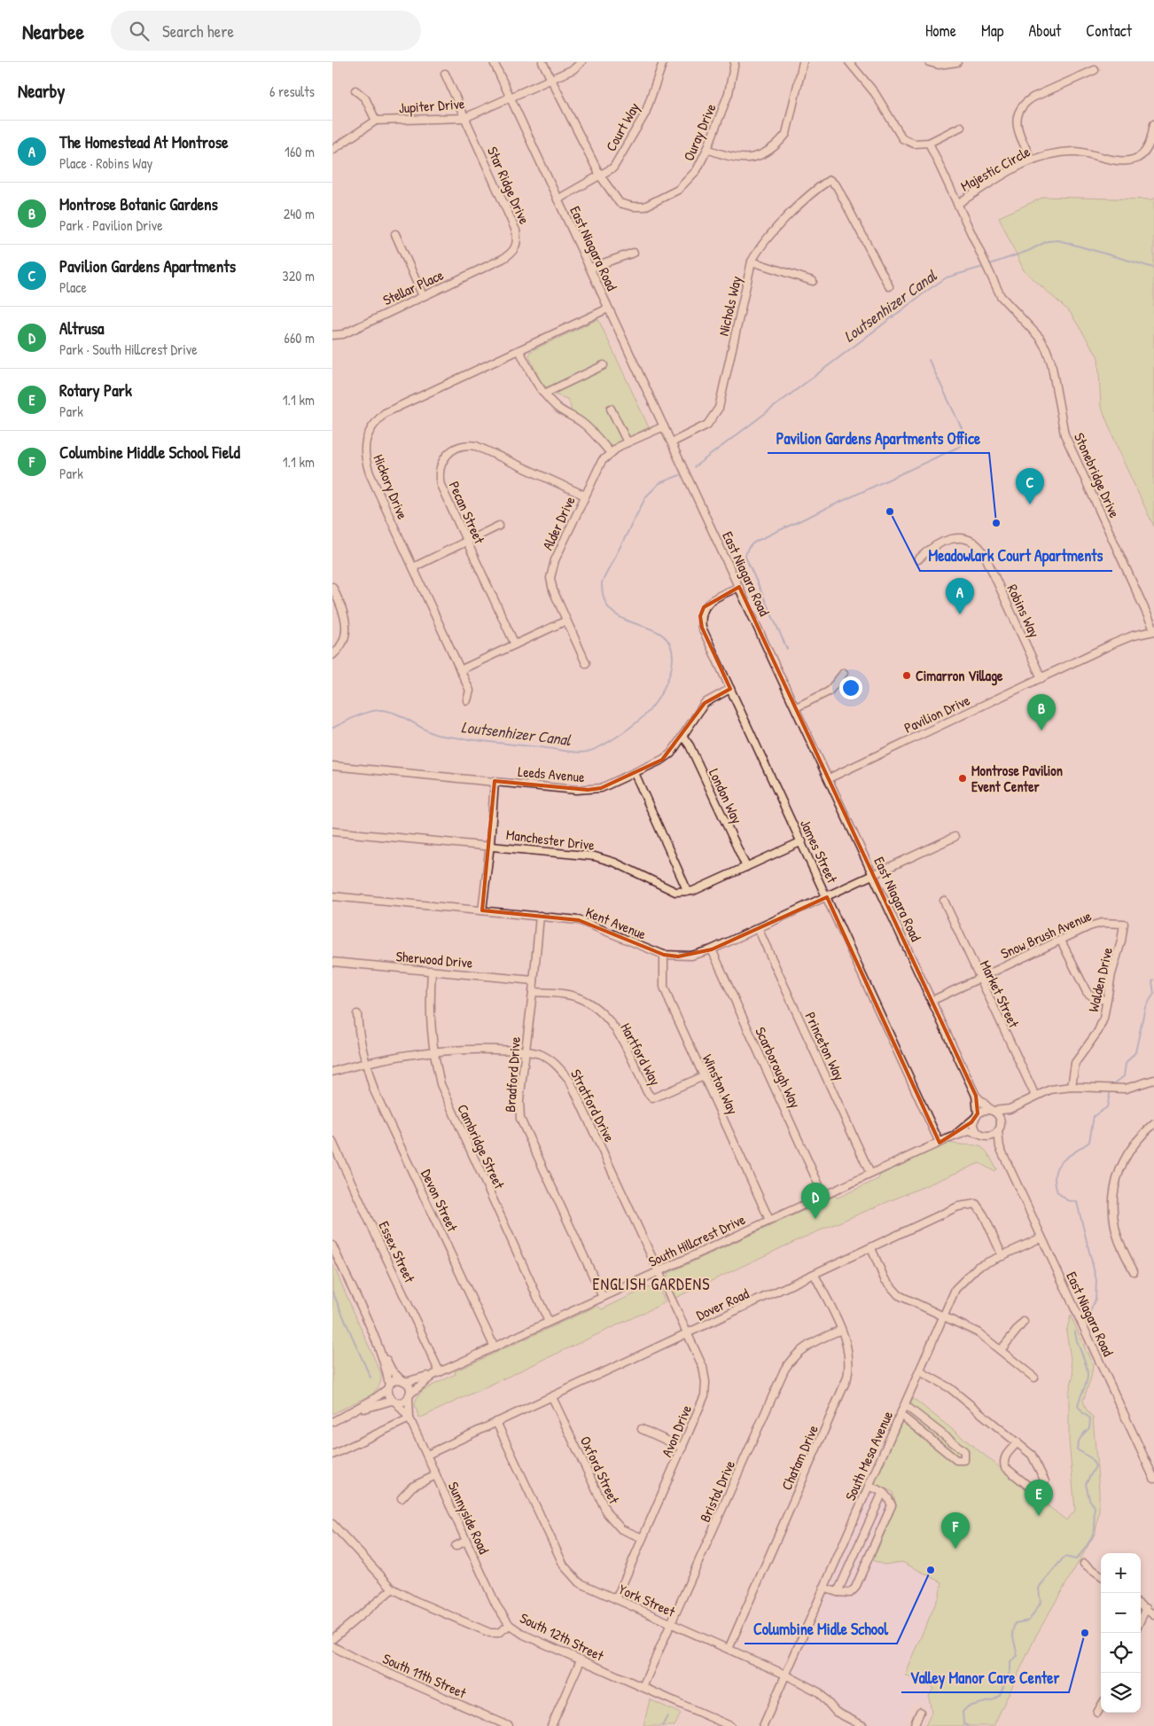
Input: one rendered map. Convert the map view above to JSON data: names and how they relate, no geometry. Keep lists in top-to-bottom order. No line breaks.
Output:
{"streets":{"street":["Jupiter Drive","Court Way","Ouray Drive","Majestic Circle","Star Ridge Drive","East Niagara Road","Stellar Place","Nichols Way","Stonebridge Drive","Hickory Drive","Pecan Street","Alder Drive","Robins Way","Pavilion Drive","Leeds Avenue","London Way","Manchester Drive","James Street","Kent Avenue","Snow Brush Avenue","Sherwood Drive","Walden Drive","Market Street","Princeton Way","Hartford Way","Scarborough Way","Bradford Drive","Winston Way","Stratford Drive","Cambridge Street","Devon Street","South Hillcrest Drive","Essex Street","Dover Road","Avon Drive","South Mesa Avenue","Chatam Drive","Oxford Street","Bristol Drive","Sunnyside Road","York Street","South 12th Street","South 11th Street"]},"crossings":[["Jupiter Drive","Ouray Drive"],["Jupiter Drive","Star Ridge Drive"],["Jupiter Drive","East Niagara Road"],["Court Way","Ouray Drive"],["Court Way","East Niagara Road"],["Majestic Circle","Stonebridge Drive"],["Star Ridge Drive","Stellar Place"],["East Niagara Road","Nichols Way"],["East Niagara Road","Hickory Drive"],["East Niagara Road","Alder Drive"],["East Niagara Road","Pavilion Drive"],["East Niagara Road","James Street"],["East Niagara Road","Kent Avenue"],["East Niagara Road","Snow Brush Avenue"],["East Niagara Road","South Hillcrest Drive"],["East Niagara Road","South Mesa Avenue"],["Stonebridge Drive","Pavilion Drive"],["Pecan Street","Alder Drive"],["Robins Way","Pavilion Drive"],["Leeds Avenue","London Way"],["Leeds Avenue","James Street"],["James Street","Kent Avenue"],["James Street","South Hillcrest Drive"],["Kent Avenue","Princeton Way"],["Kent Avenue","Scarborough Way"],["Kent Avenue","Bradford Drive"],["Kent Avenue","Winston Way"],["Snow Brush Avenue","Walden Drive"],["Snow Brush Avenue","Market Street"],["Sherwood Drive","Bradford Drive"],["Sherwood Drive","Cambridge Street"],["Princeton Way","South Hillcrest Drive"],["Hartford Way","Bradford Drive"],["Hartford Way","Winston Way"],["Scarborough Way","South Hillcrest Drive"],["Bradford Drive","Stratford Drive"],["Bradford Drive","South Hillcrest Drive"],["Winston Way","South Hillcrest Drive"],["Stratford Drive","Cambridge Street"],["Stratford Drive","Devon Street"],["Stratford Drive","South Hillcrest Drive"],["Stratford Drive","Avon Drive"],["Cambridge Street","South Hillcrest Drive"],["Devon Street","South Hillcrest Drive"],["South Hillcrest Drive","Essex Street"],["South Hillcrest Drive","Avon Drive"],["Dover Road","Avon Drive"],["Dover Road","South Mesa Avenue"],["Dover Road","Chatam Drive"],["Dover Road","Oxford Street"],["Dover Road","Sunnyside Road"],["Dover Road","York Street"],["Avon Drive","Oxford Street"],["Avon Drive","York Street"],["South Mesa Avenue","York Street"],["Chatam Drive","Bristol Drive"],["Chatam Drive","York Street"],["Bristol Drive","York Street"],["Bristol Drive","South 12th Street"],["Sunnyside Road","South 12th Street"]],"districts":["ENGLISH GARDENS"],"water":["Loutsenhizer Canal"],"places":["Meadowlark Court Apartments","Pavilion Gardens Apartments Office","Cimarron Village","Montrose Pavilion Event Center","Columbine Midle School","Valley Manor Care Center"],"page":{"header":"Nearbee","search":"Search here","nav":["Home","Map","About","Contact"],"heading":["Nearby","6 results"],"list":[{"mark":"A","name":"The Homestead At Montrose","note":"Place · Robins Way","value":"160 m"},{"mark":"B","name":"Montrose Botanic Gardens","note":"Park · Pavilion Drive","value":"240 m"},{"mark":"C","name":"Pavilion Gardens Apartments","note":"Place","value":"320 m"},{"mark":"D","name":"Altrusa","note":"Park · South Hillcrest Drive","value":"660 m"},{"mark":"E","name":"Rotary Park","note":"Park","value":"1.1 km"},{"mark":"F","name":"Columbine Middle School Field","note":"Park","value":"1.1 km"}],"pins":["C","A","B","D","E","F"],"map_buttons":["+","−"]}}
